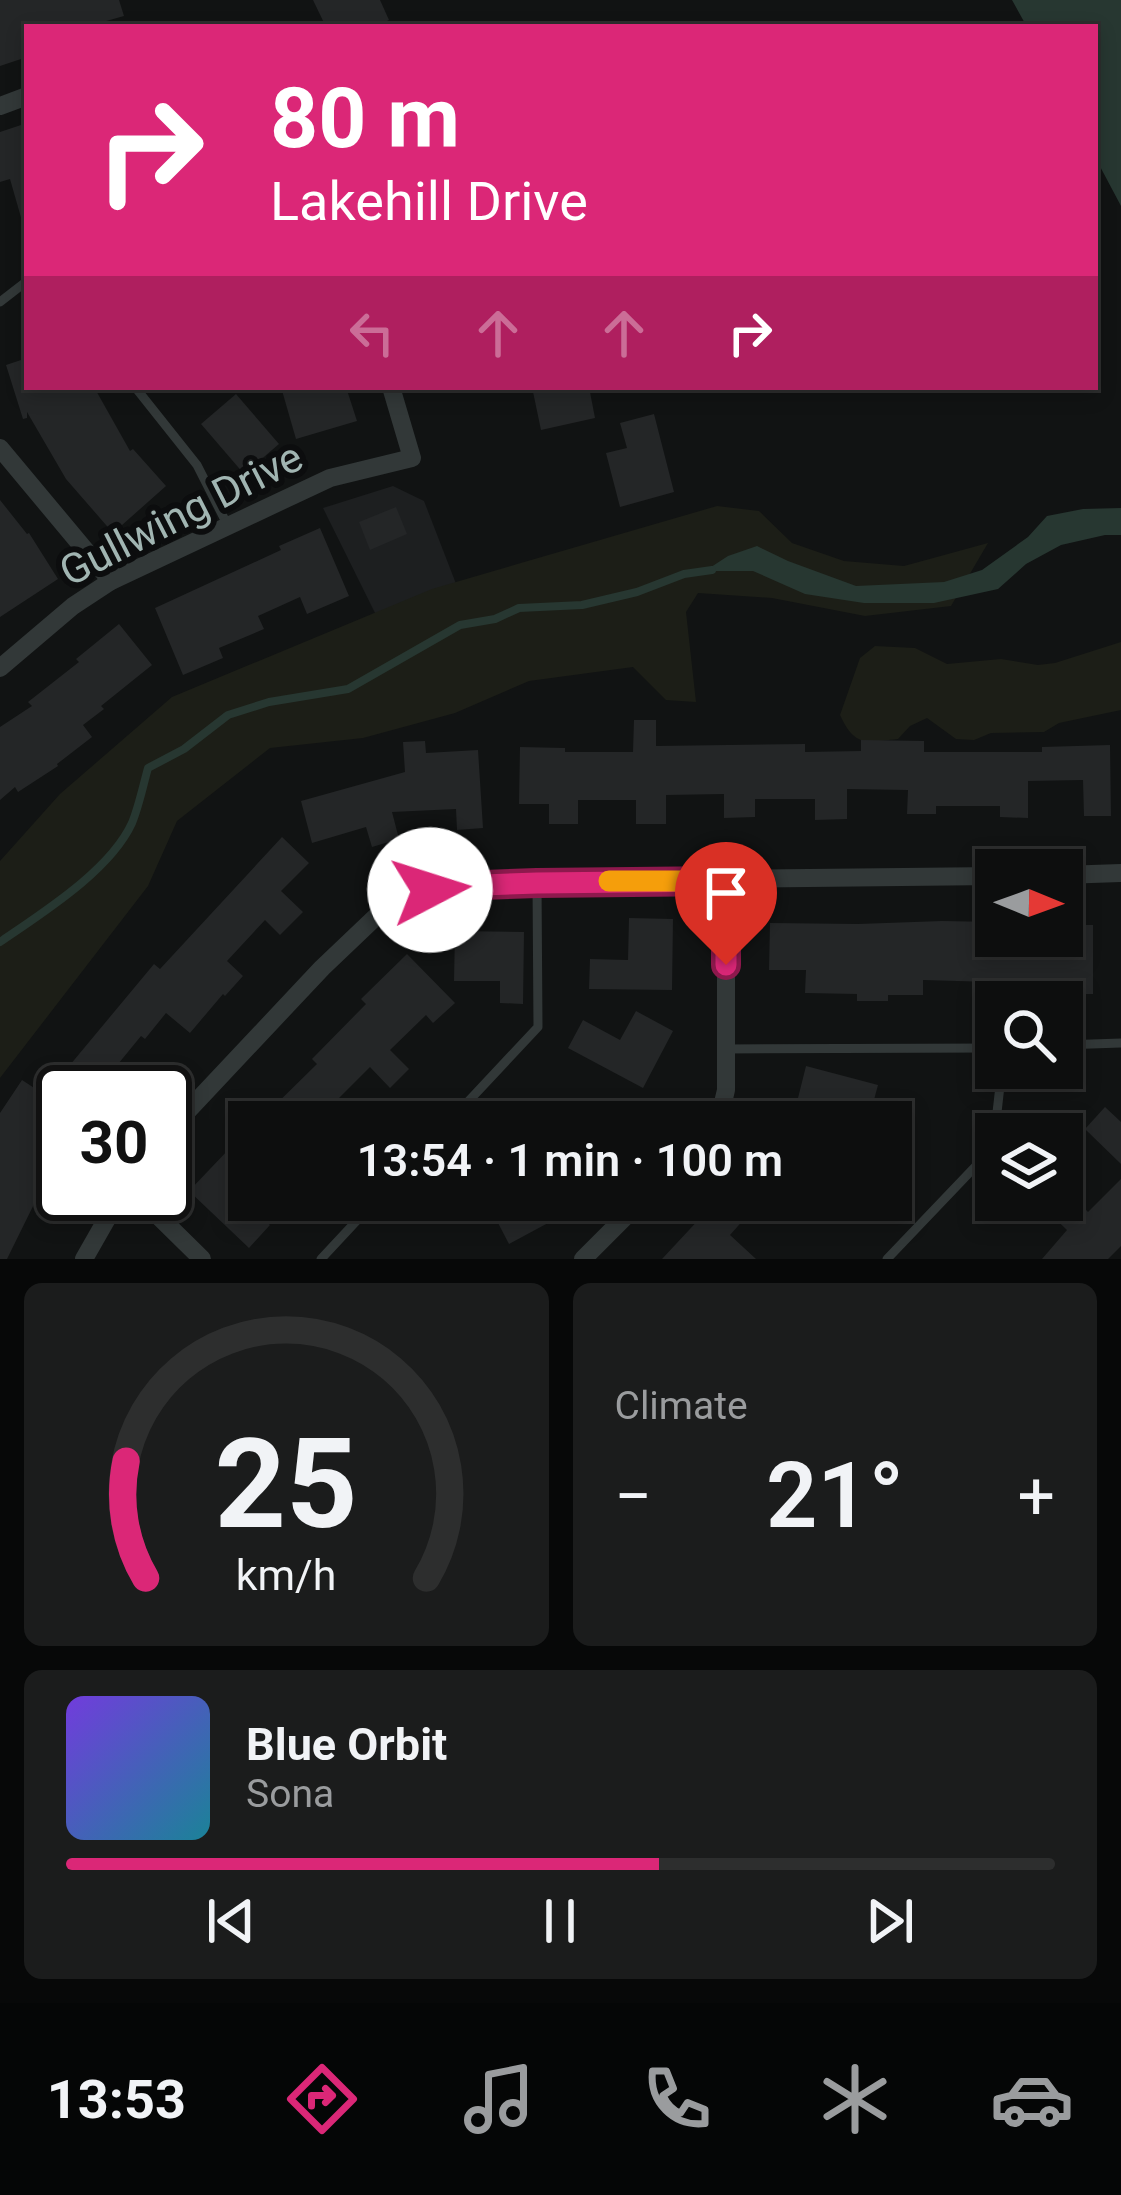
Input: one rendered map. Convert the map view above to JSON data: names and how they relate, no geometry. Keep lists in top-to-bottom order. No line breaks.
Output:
{"streets":{"street":["Gullwing Drive"]},"north":"right","page":{"turn":["80 m","Lakehill Drive"],"limit":"30","trip":"13:54 · 1 min · 100 m","tile":"Climate","heat":["−","21°","+"],"song":["Blue Orbit","Sona"],"tabs":"13:53","gauge":["25","km/h"]}}
